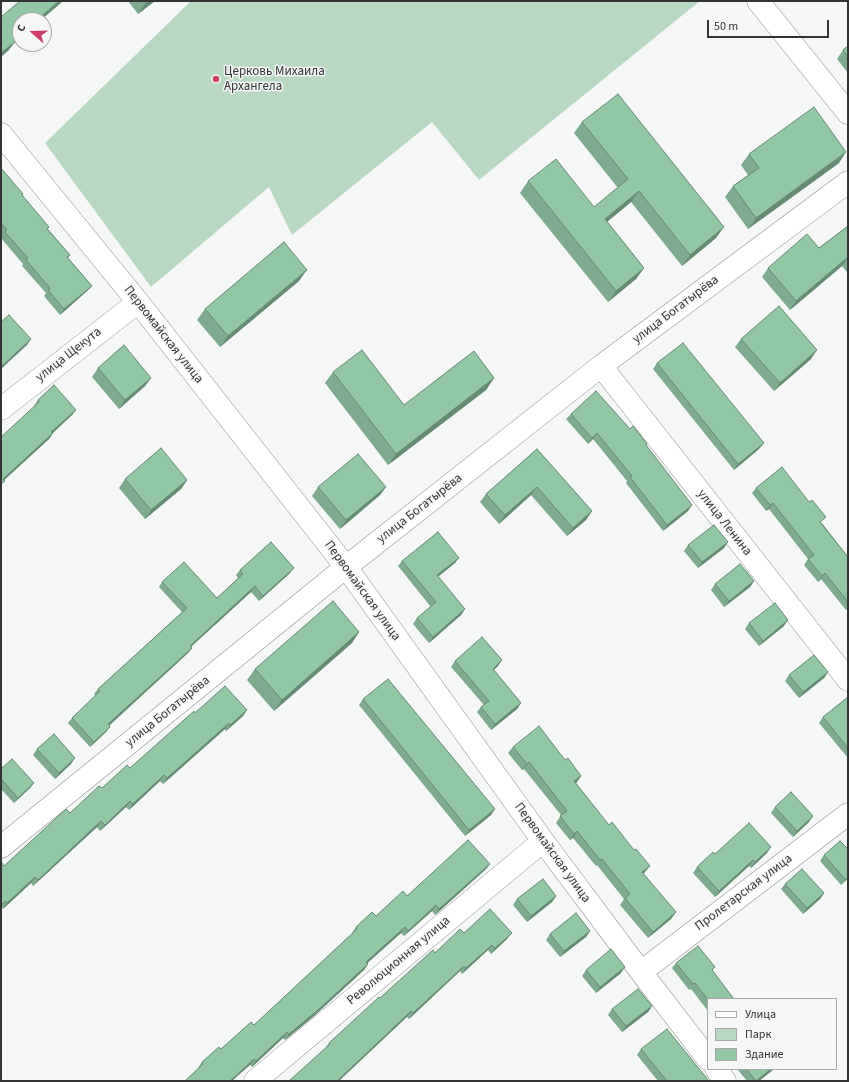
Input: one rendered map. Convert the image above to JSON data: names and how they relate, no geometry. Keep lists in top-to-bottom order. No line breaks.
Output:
{"streets":{"street":["улица Богатырёва","Первомайская улица","улица Щекута","улица Ленина","Пролетарская улица","Революционная улица"]},"crossings":[["улица Богатырёва","Первомайская улица"],["улица Богатырёва","улица Ленина"],["Первомайская улица","улица Щекута"],["Первомайская улица","Пролетарская улица"],["Первомайская улица","Революционная улица"]],"places":["Церковь Михаила Архангела"],"legend":["Улица","Парк","Здание"],"scale_bar":"50 m","north":"left"}
